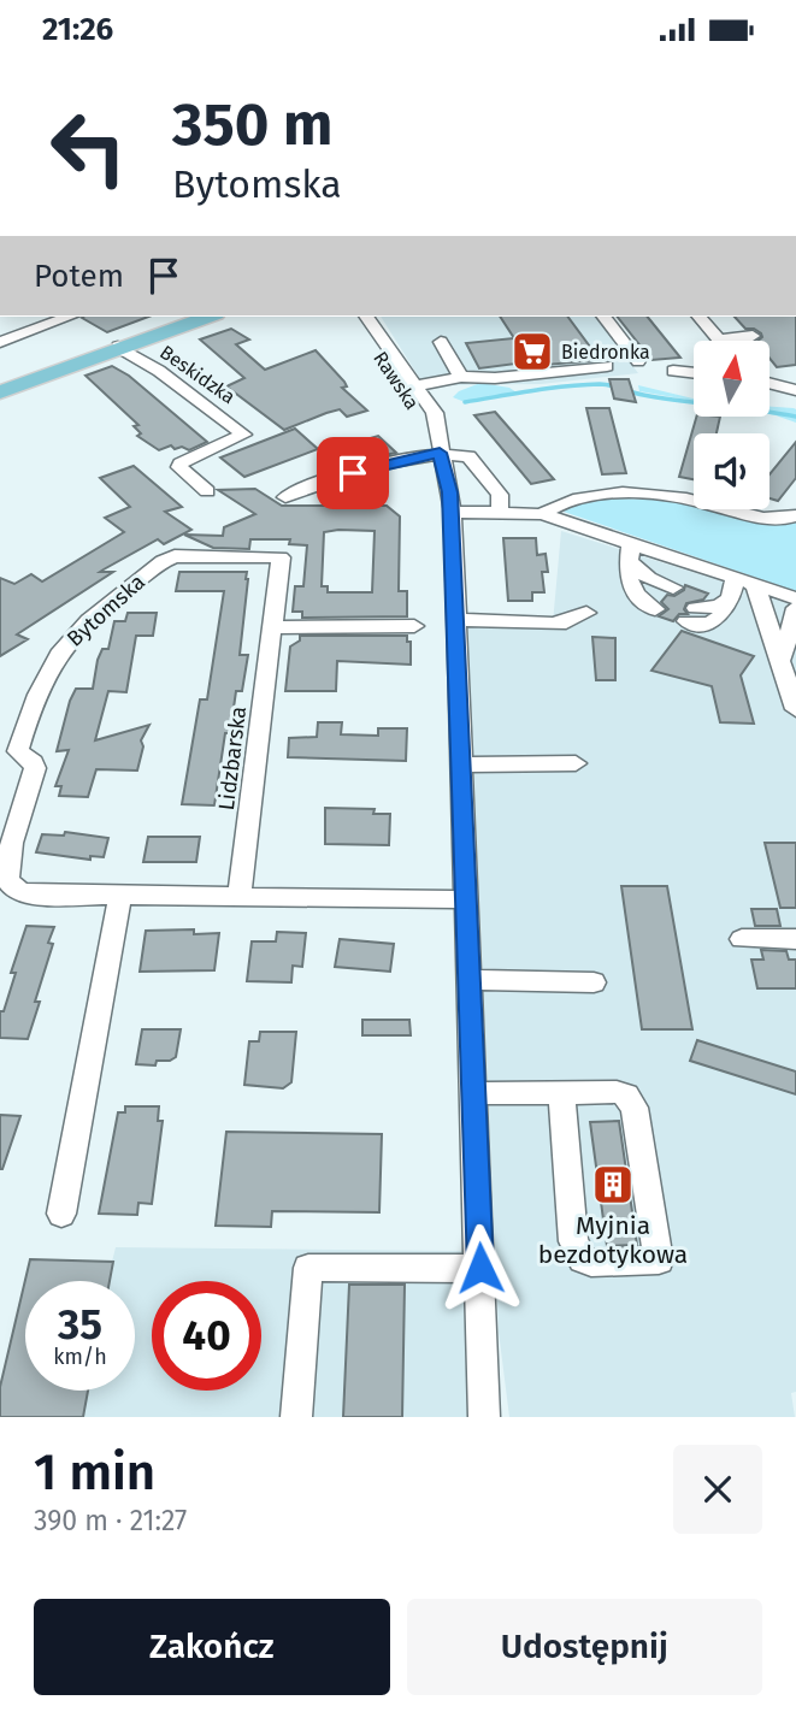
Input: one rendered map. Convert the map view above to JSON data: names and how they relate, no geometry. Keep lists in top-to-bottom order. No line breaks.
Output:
{"streets":{"street":["Beskidzka","Rawska","Bytomska","Lidzbarska"]},"crossings":[["Rawska","Bytomska"],["Bytomska","Lidzbarska"]],"places":{"supermarket":["Biedronka"],"building":["Myjnia bezdotykowa"]},"north":"top","page":{"status":"21:26","turn":["350 m","Bytomska"],"then":"Potem","speed":"35 km/h","limit":"40","heading":["1 min","390 m · 21:27"],"buttons":["Zakończ","Udostępnij"]}}
